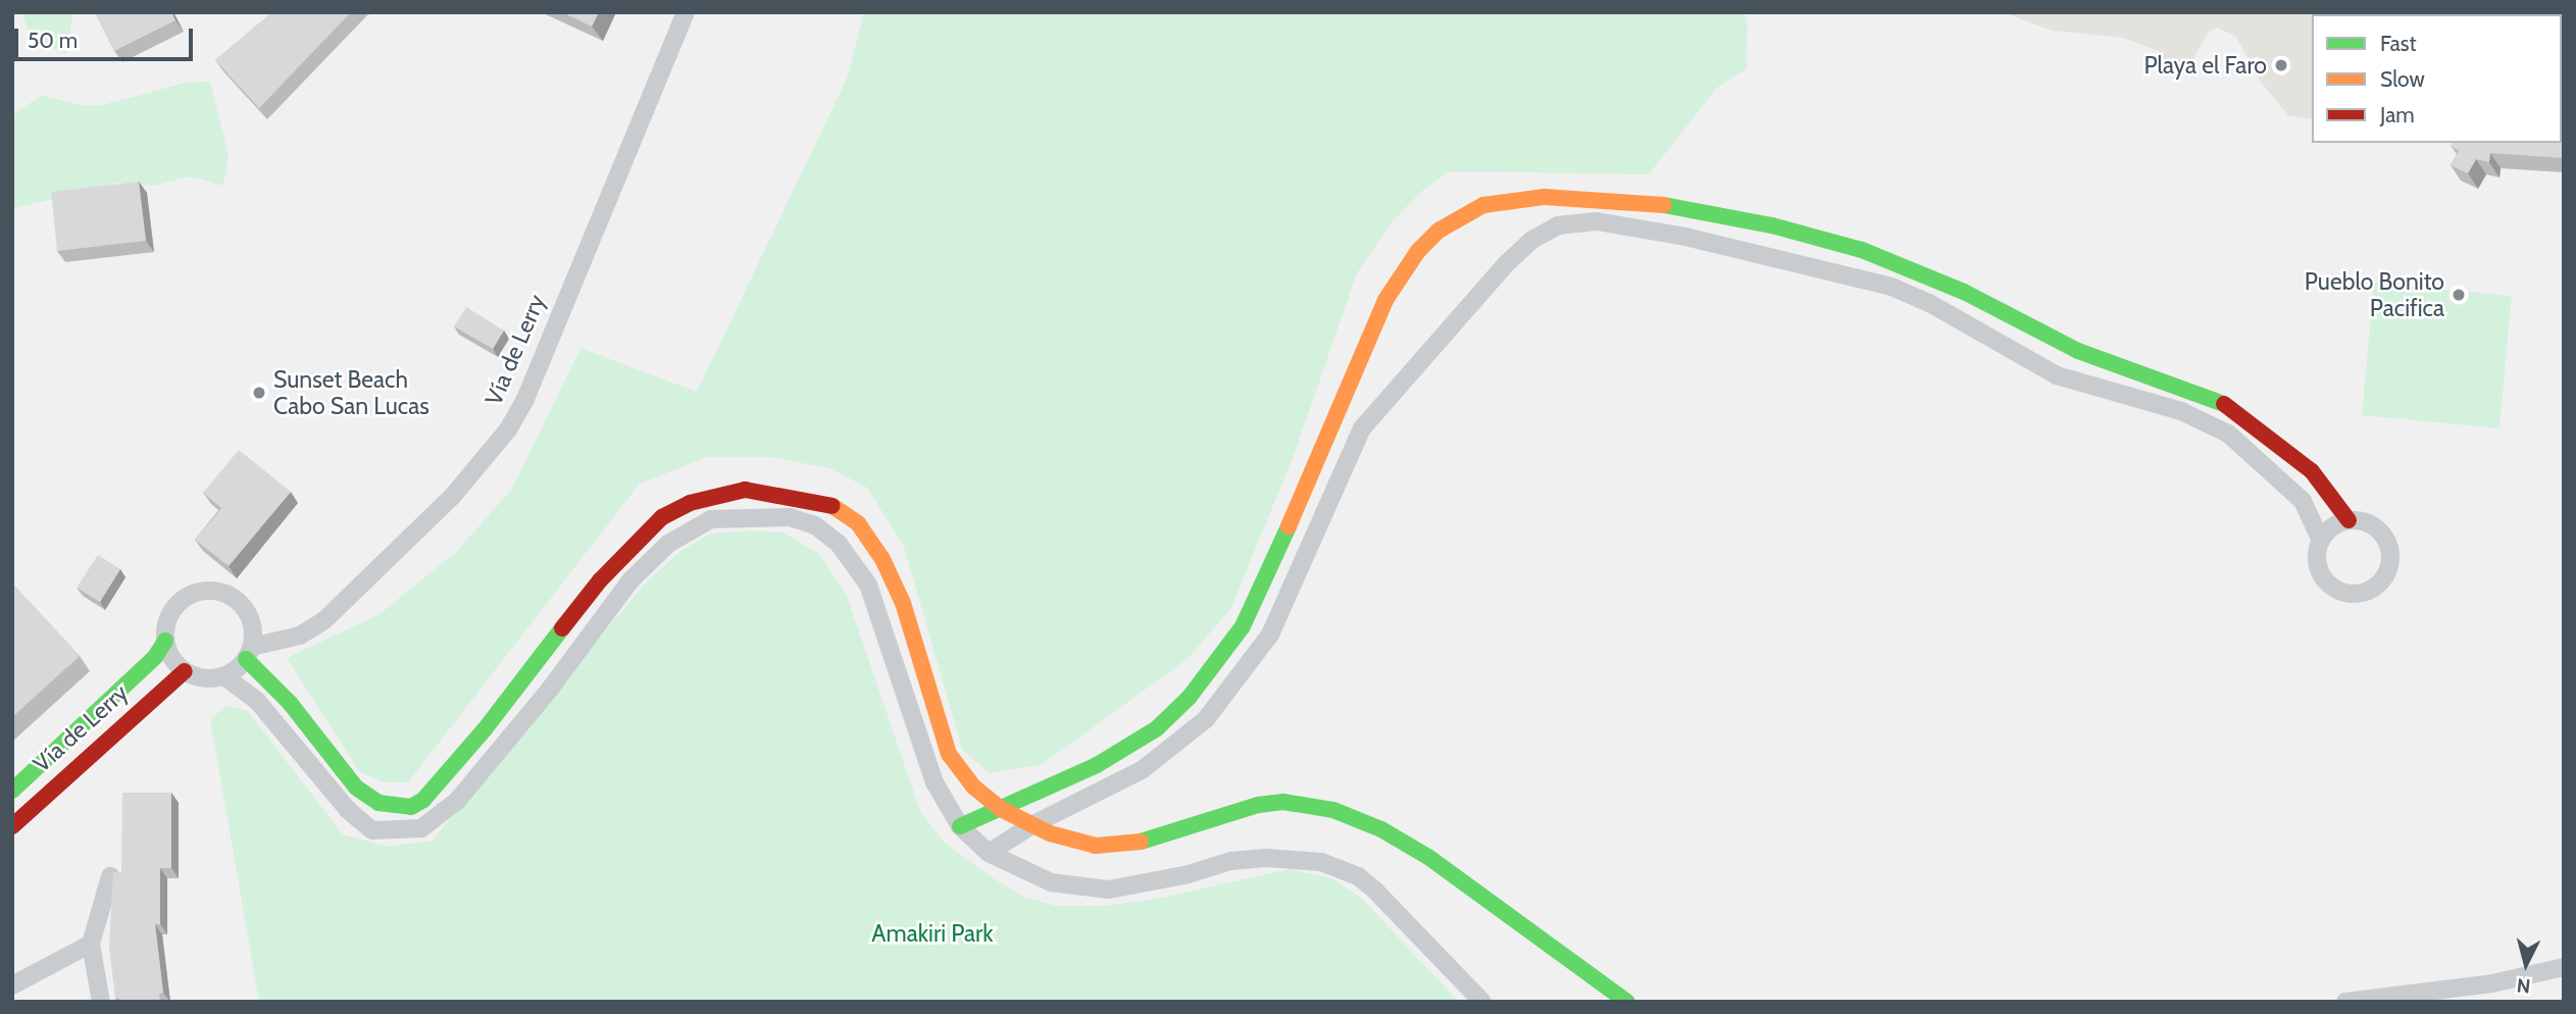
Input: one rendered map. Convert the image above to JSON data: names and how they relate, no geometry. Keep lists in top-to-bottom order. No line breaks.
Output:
{"streets":{"street":["Vía de Lerry"]},"parks":["Amakiri Park"],"places":["Playa el Faro","Pueblo Bonito Pacifica","Sunset Beach Cabo San Lucas"],"legend":["Fast","Slow","Jam"],"scale_bar":"50 m","north":"bottom"}
